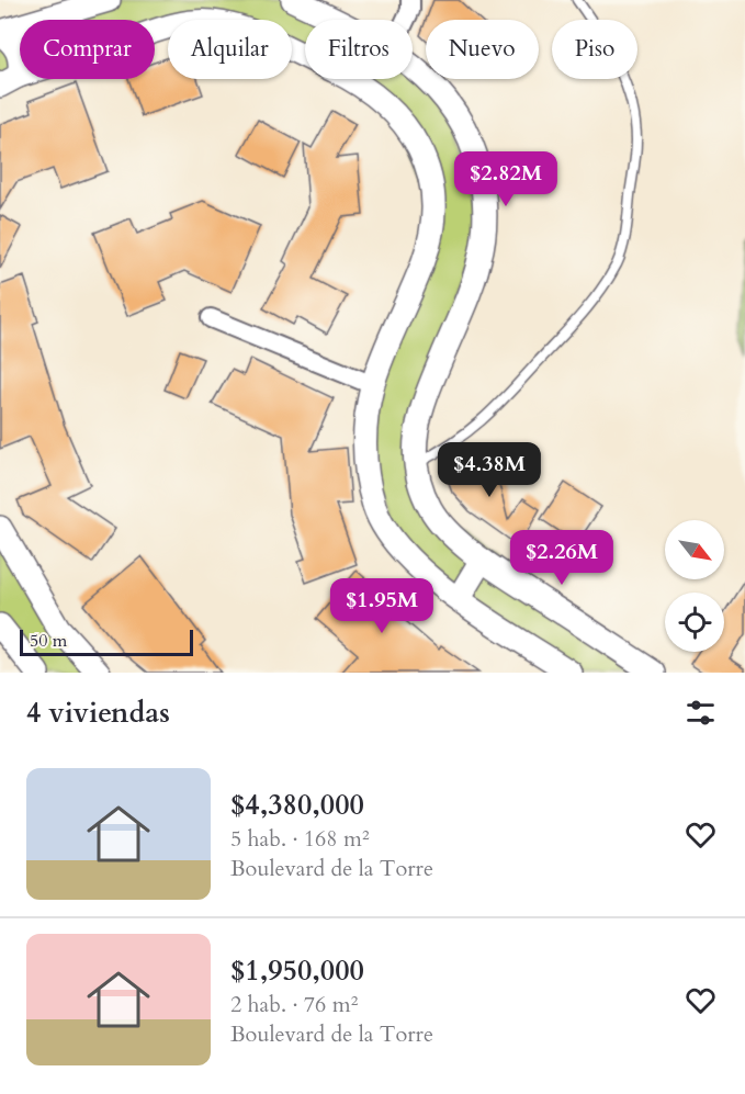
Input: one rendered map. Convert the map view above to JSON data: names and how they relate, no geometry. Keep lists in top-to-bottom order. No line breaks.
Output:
{"scale_bar":"50 m","north":"bottom right","page":{"chip":["Comprar","Alquilar","Filtros","Nuevo","Piso"],"price":["$2.82M","$4.38M","$2.26M","$1.95M"],"scale":"50 m","heading":"4 viviendas","list":[{"name":"$4,380,000","note":"5 hab. · 168 m² · Boulevard de la Torre"},{"name":"$1,950,000","note":"2 hab. · 76 m² · Boulevard de la Torre"}]}}
